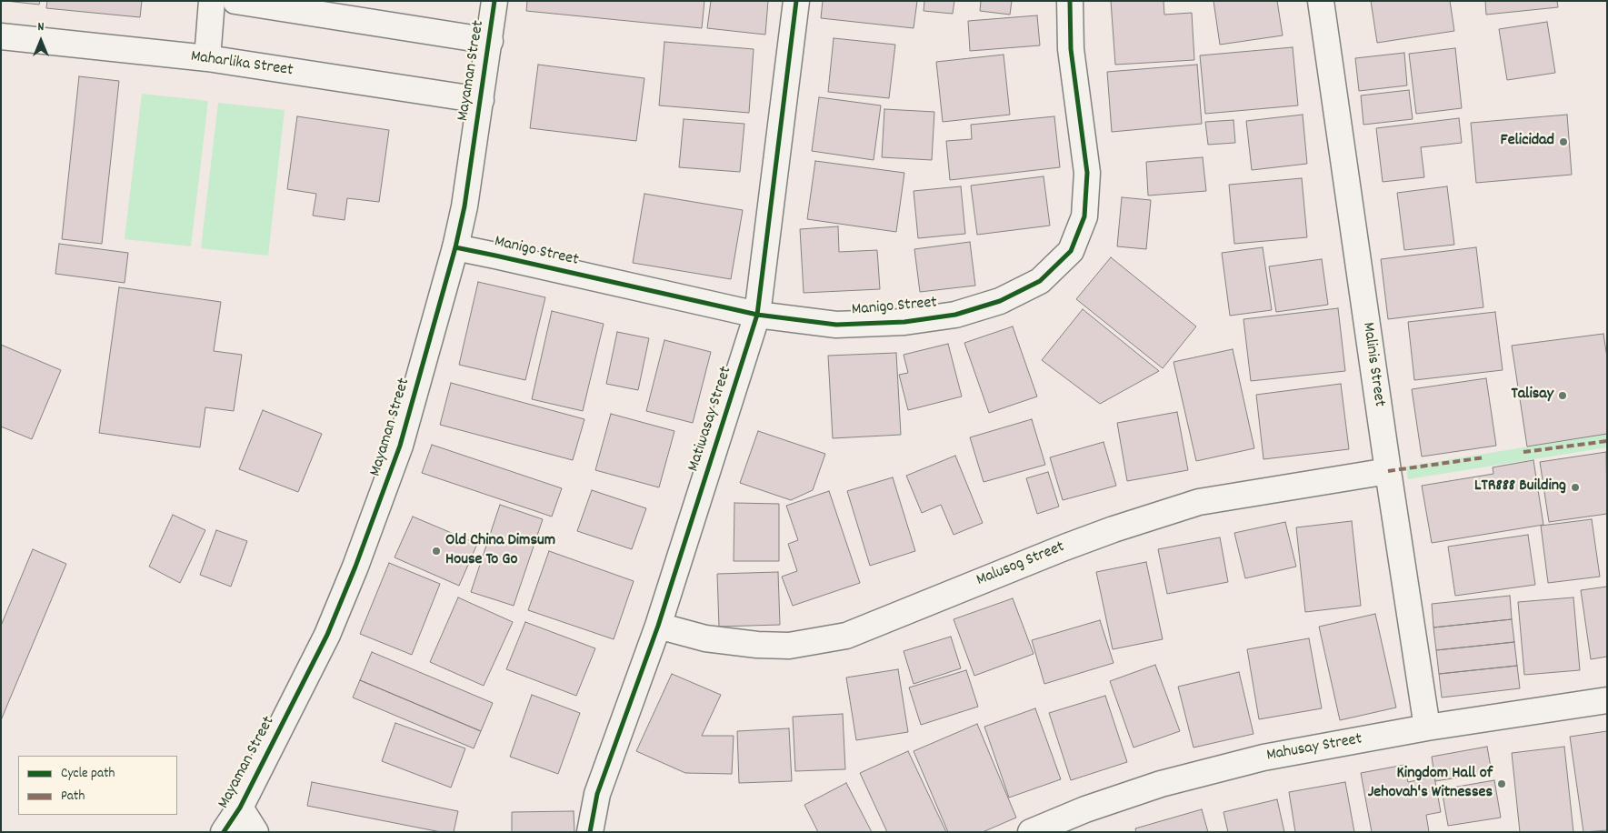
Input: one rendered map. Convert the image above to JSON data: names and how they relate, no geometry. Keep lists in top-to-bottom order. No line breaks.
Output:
{"streets":{"street":["Maharlika Street","Mayaman Street","Manigo Street","Malinis Street","Matiwasay Street","Malusog Street","Mahusay Street"]},"crossings":[["Maharlika Street","Mayaman Street"],["Mayaman Street","Manigo Street"],["Manigo Street","Matiwasay Street"],["Malinis Street","Malusog Street"],["Malinis Street","Mahusay Street"],["Matiwasay Street","Malusog Street"]],"places":["Felicidad","Talisay","LTR888 Building","Old China Dimsum House To Go","Kingdom Hall of Jehovah's Witnesses"],"legend":["Cycle path","Path"],"north":"top"}
